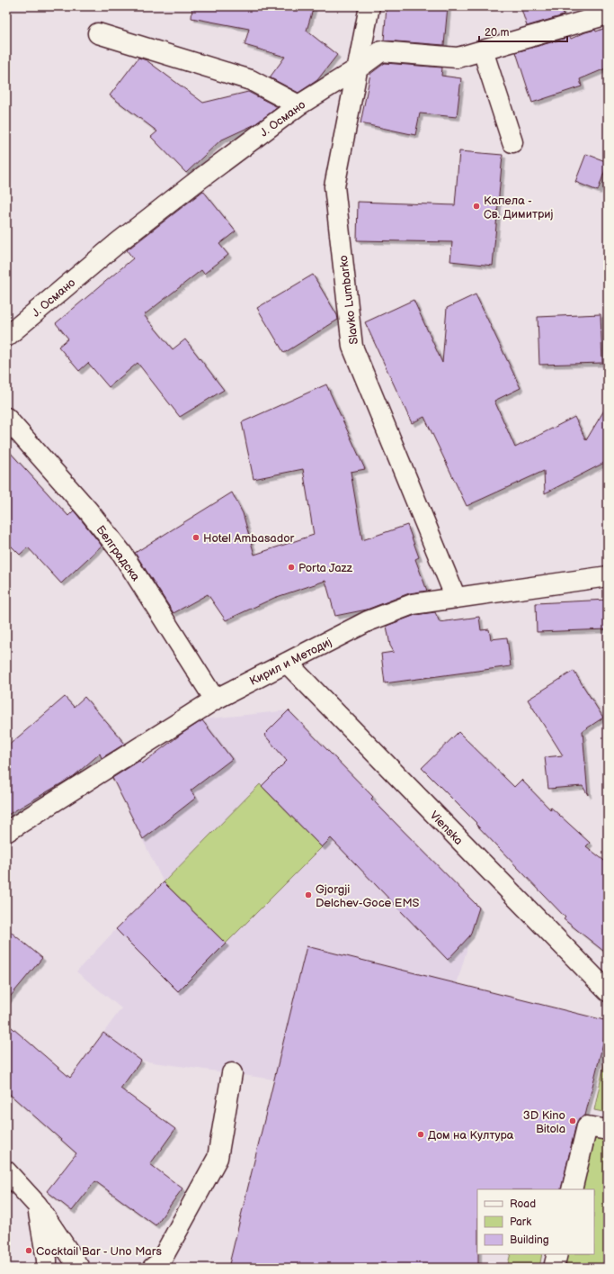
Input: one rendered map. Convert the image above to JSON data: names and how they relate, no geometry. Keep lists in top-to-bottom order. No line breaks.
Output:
{"streets":{"street":["Ј. Османо","Slavko Lumbarko","Белградска","Кирил и Методиј","Vienska"]},"crossings":[["Ј. Османо","Slavko Lumbarko"],["Slavko Lumbarko","Кирил и Методиј"],["Белградска","Кирил и Методиј"],["Кирил и Методиј","Vienska"]],"places":["Капела - Св. Димитриј","Hotel Ambasador","Porta Jazz","Gjorgji Delchev-Goce EMS","3D Kino Bitola","Дом на Култура","Cocktail Bar - Uno Mars"],"legend":["Road","Park","Building"],"scale_bar":"20 m"}
